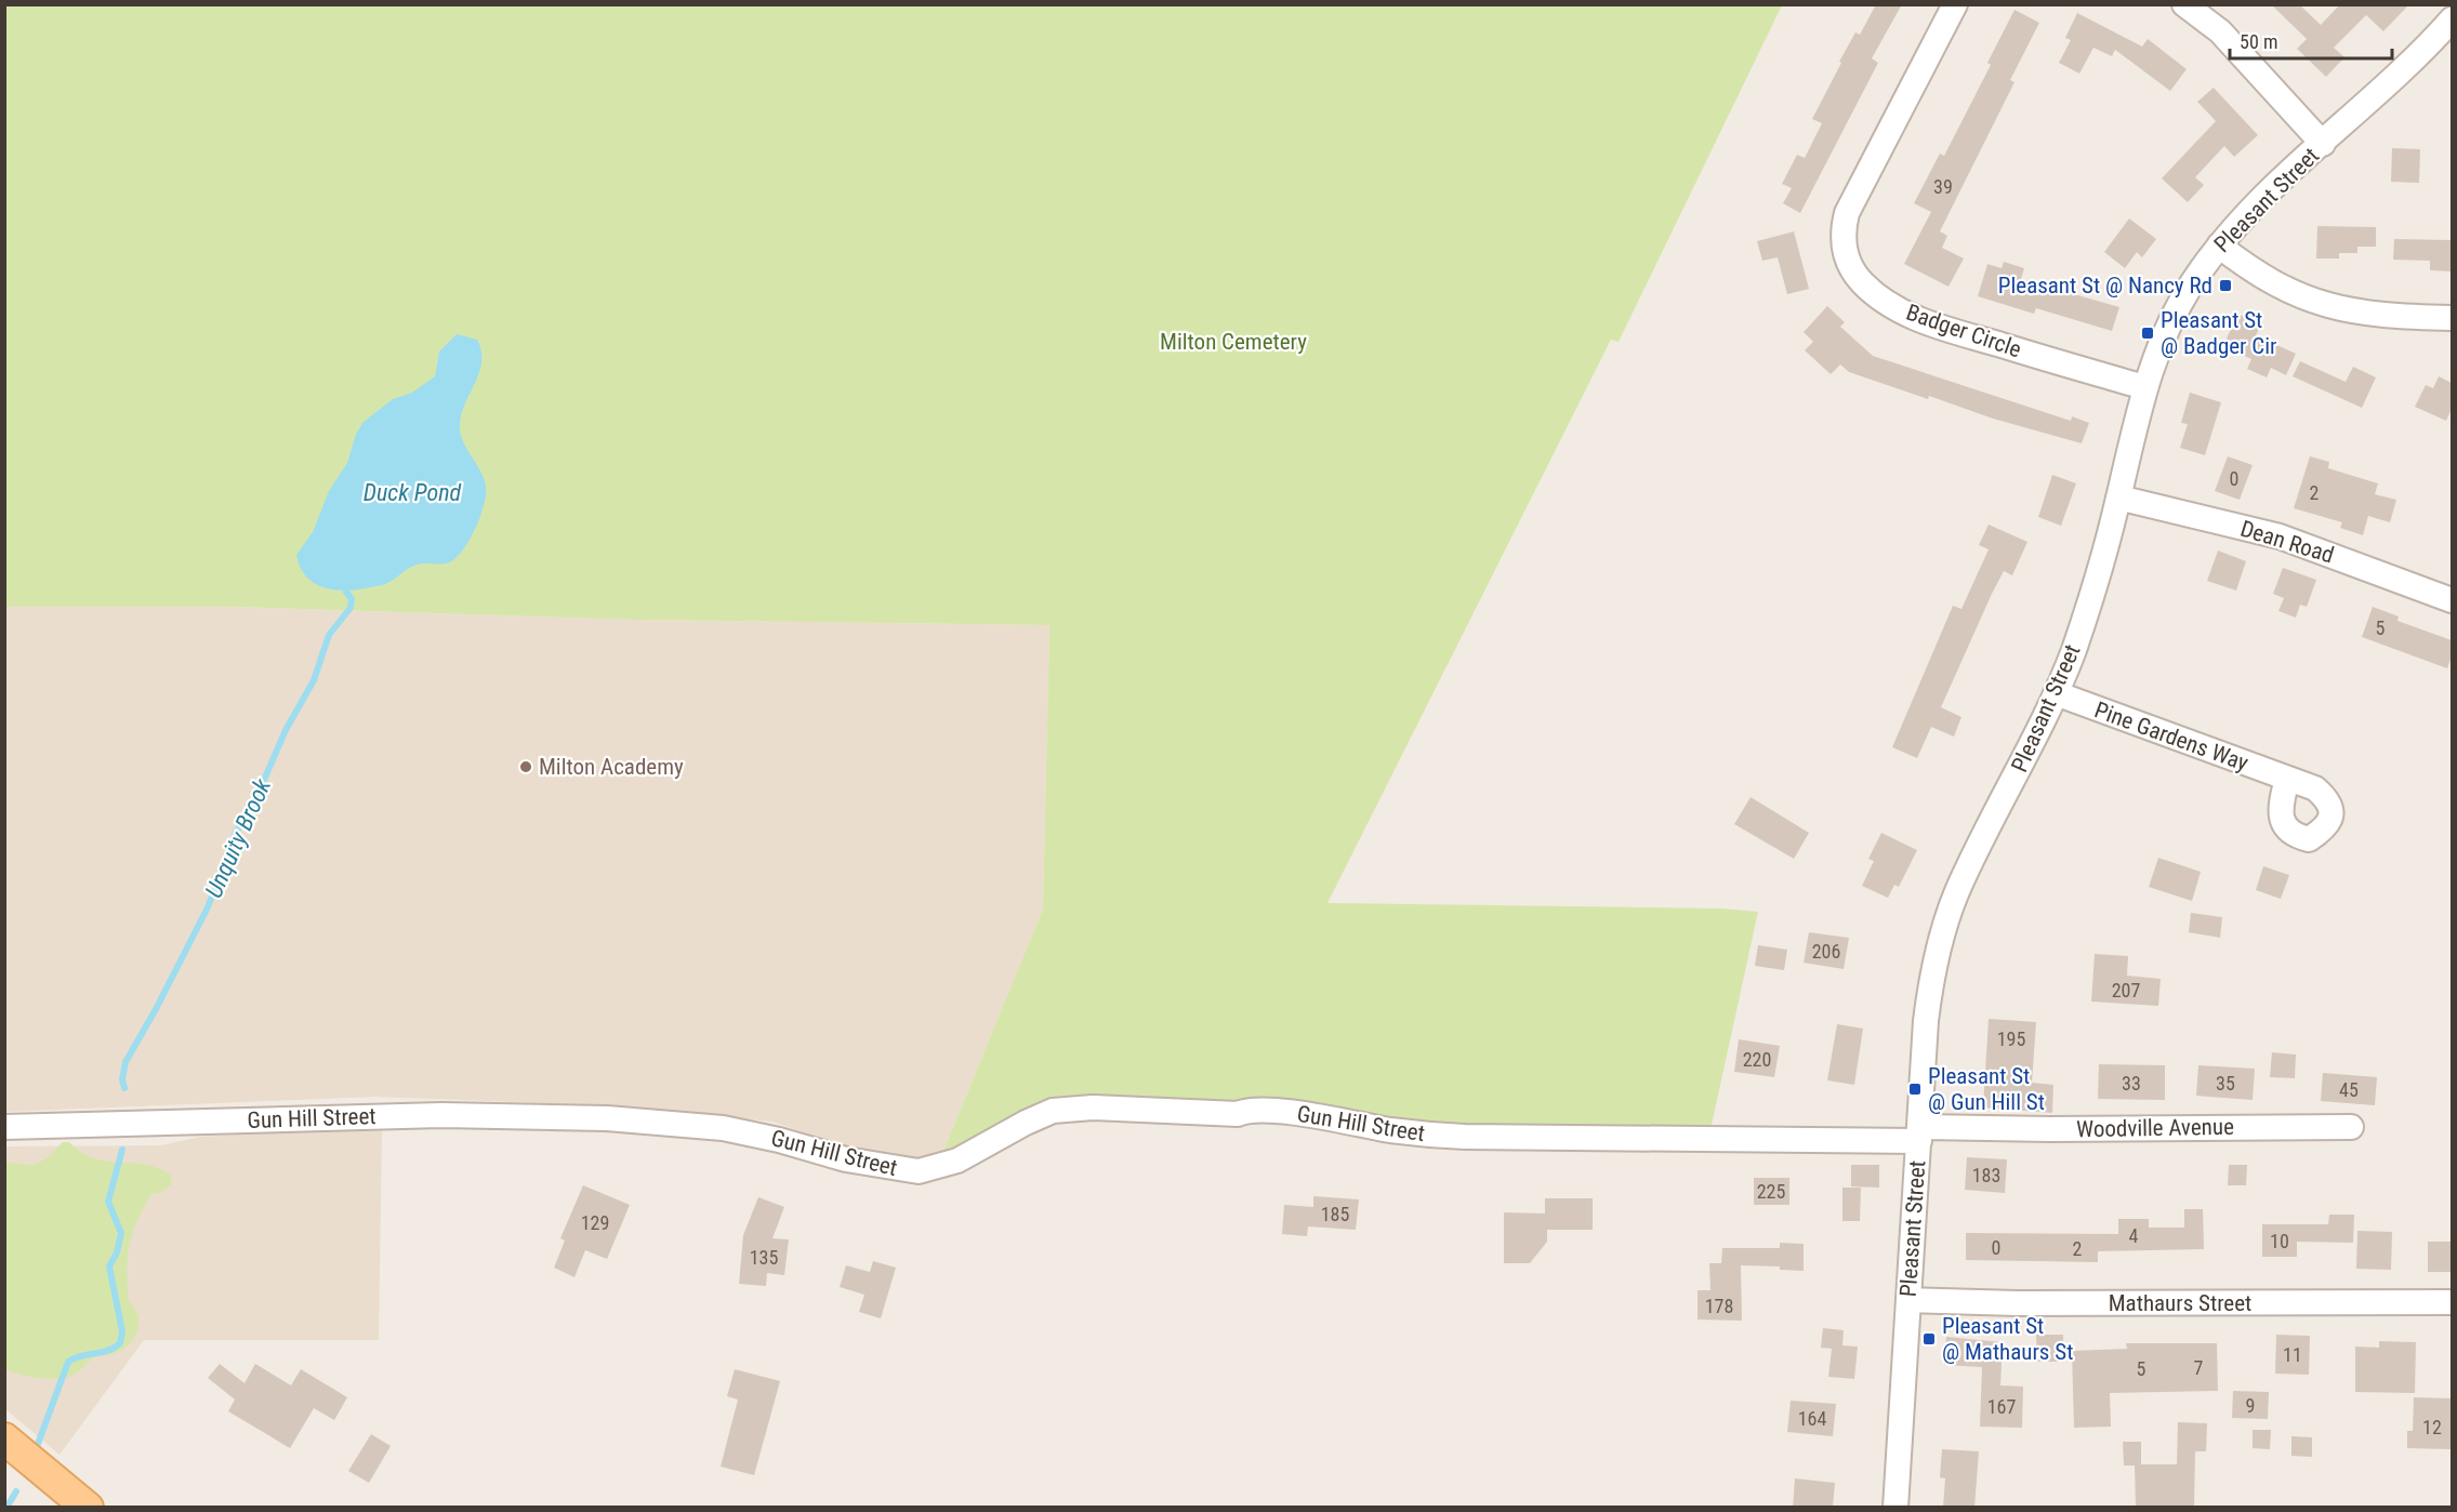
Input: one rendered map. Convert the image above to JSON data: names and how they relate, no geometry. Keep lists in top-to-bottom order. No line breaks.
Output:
{"streets":{"street":["Pleasant Street","Badger Circle","Dean Road","Pine Gardens Way","Gun Hill Street","Woodville Avenue","Mathaurs Street"]},"crossings":[["Pleasant Street","Badger Circle"],["Pleasant Street","Dean Road"],["Pleasant Street","Pine Gardens Way"],["Pleasant Street","Gun Hill Street"],["Pleasant Street","Woodville Avenue"],["Pleasant Street","Mathaurs Street"],["Gun Hill Street","Woodville Avenue"]],"water":["Duck Pond","Unquity Brook"],"parks":["Milton Cemetery"],"places":{"transit":["Pleasant St @ Nancy Rd","Pleasant St @ Badger Cir","Pleasant St @ Gun Hill St","Pleasant St @ Mathaurs St"],"other":["Milton Academy"]},"house_numbers":["39","0","2","5","206","207","195","220","33","35","45","183","225","185","129","4","10","0","2","135","178","11","7","5","9","167","164","12"],"scale_bar":"50 m"}
